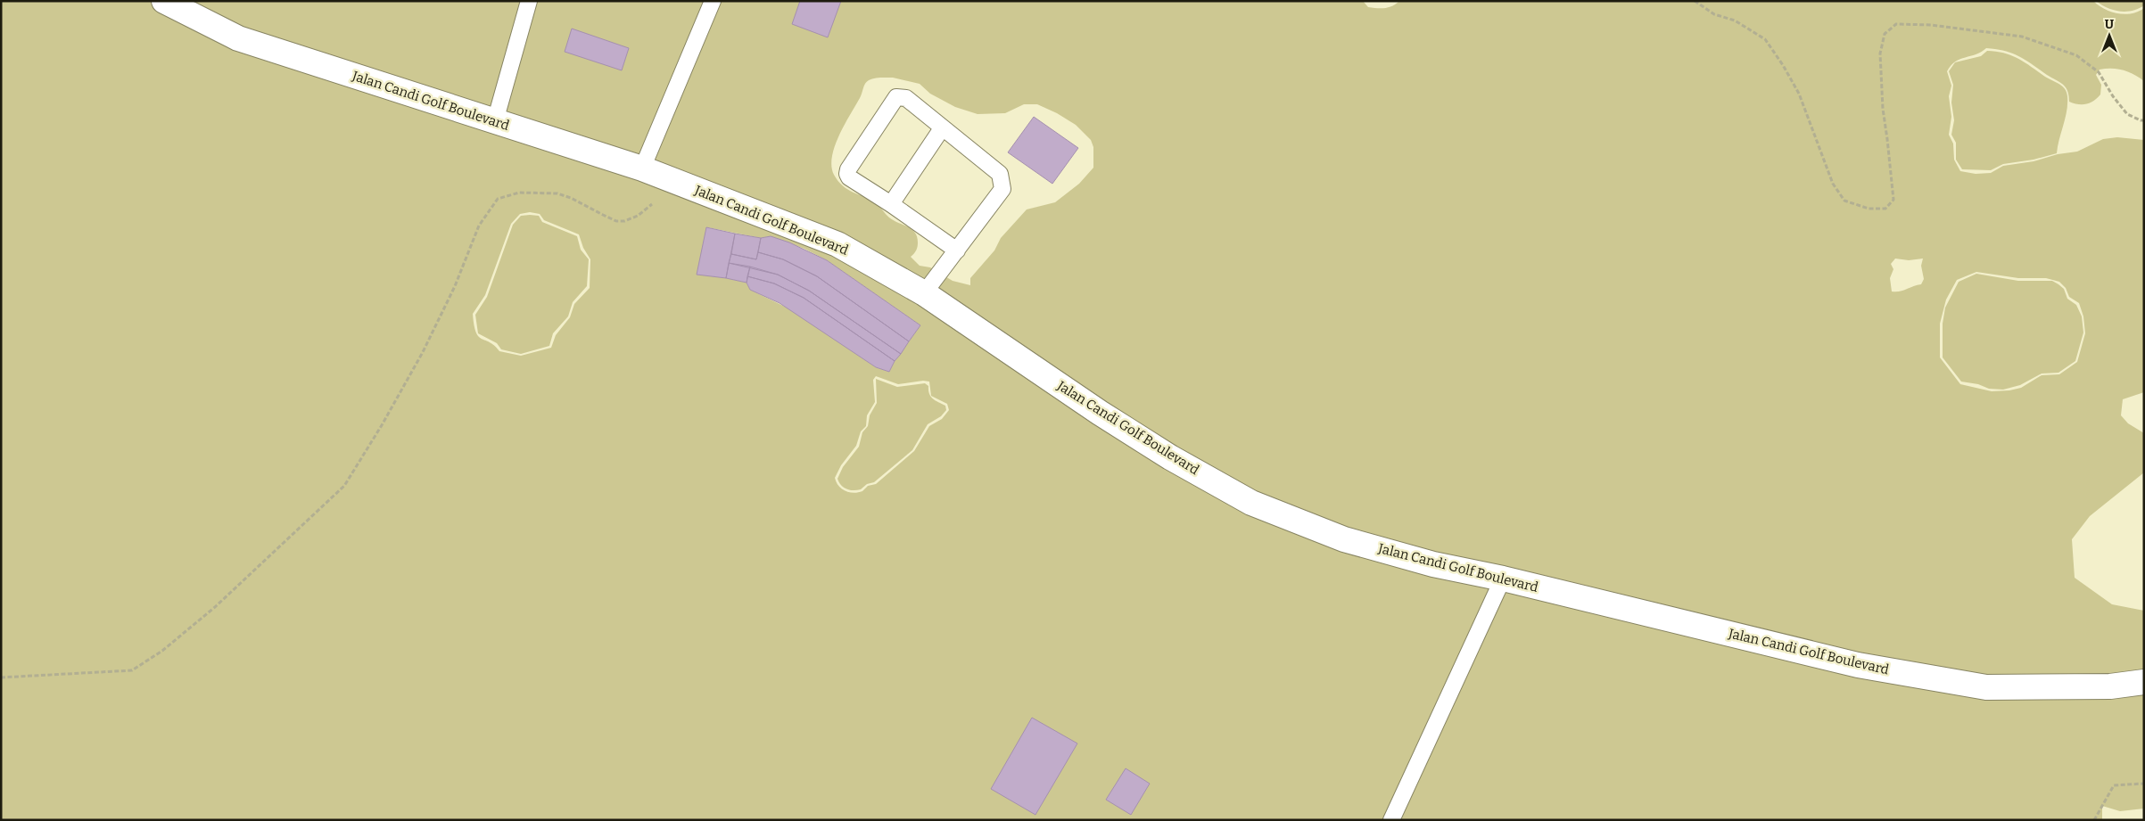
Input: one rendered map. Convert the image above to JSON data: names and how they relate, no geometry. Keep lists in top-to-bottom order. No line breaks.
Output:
{"streets":{"street":["Jalan Candi Golf Boulevard"]},"north":"top"}
